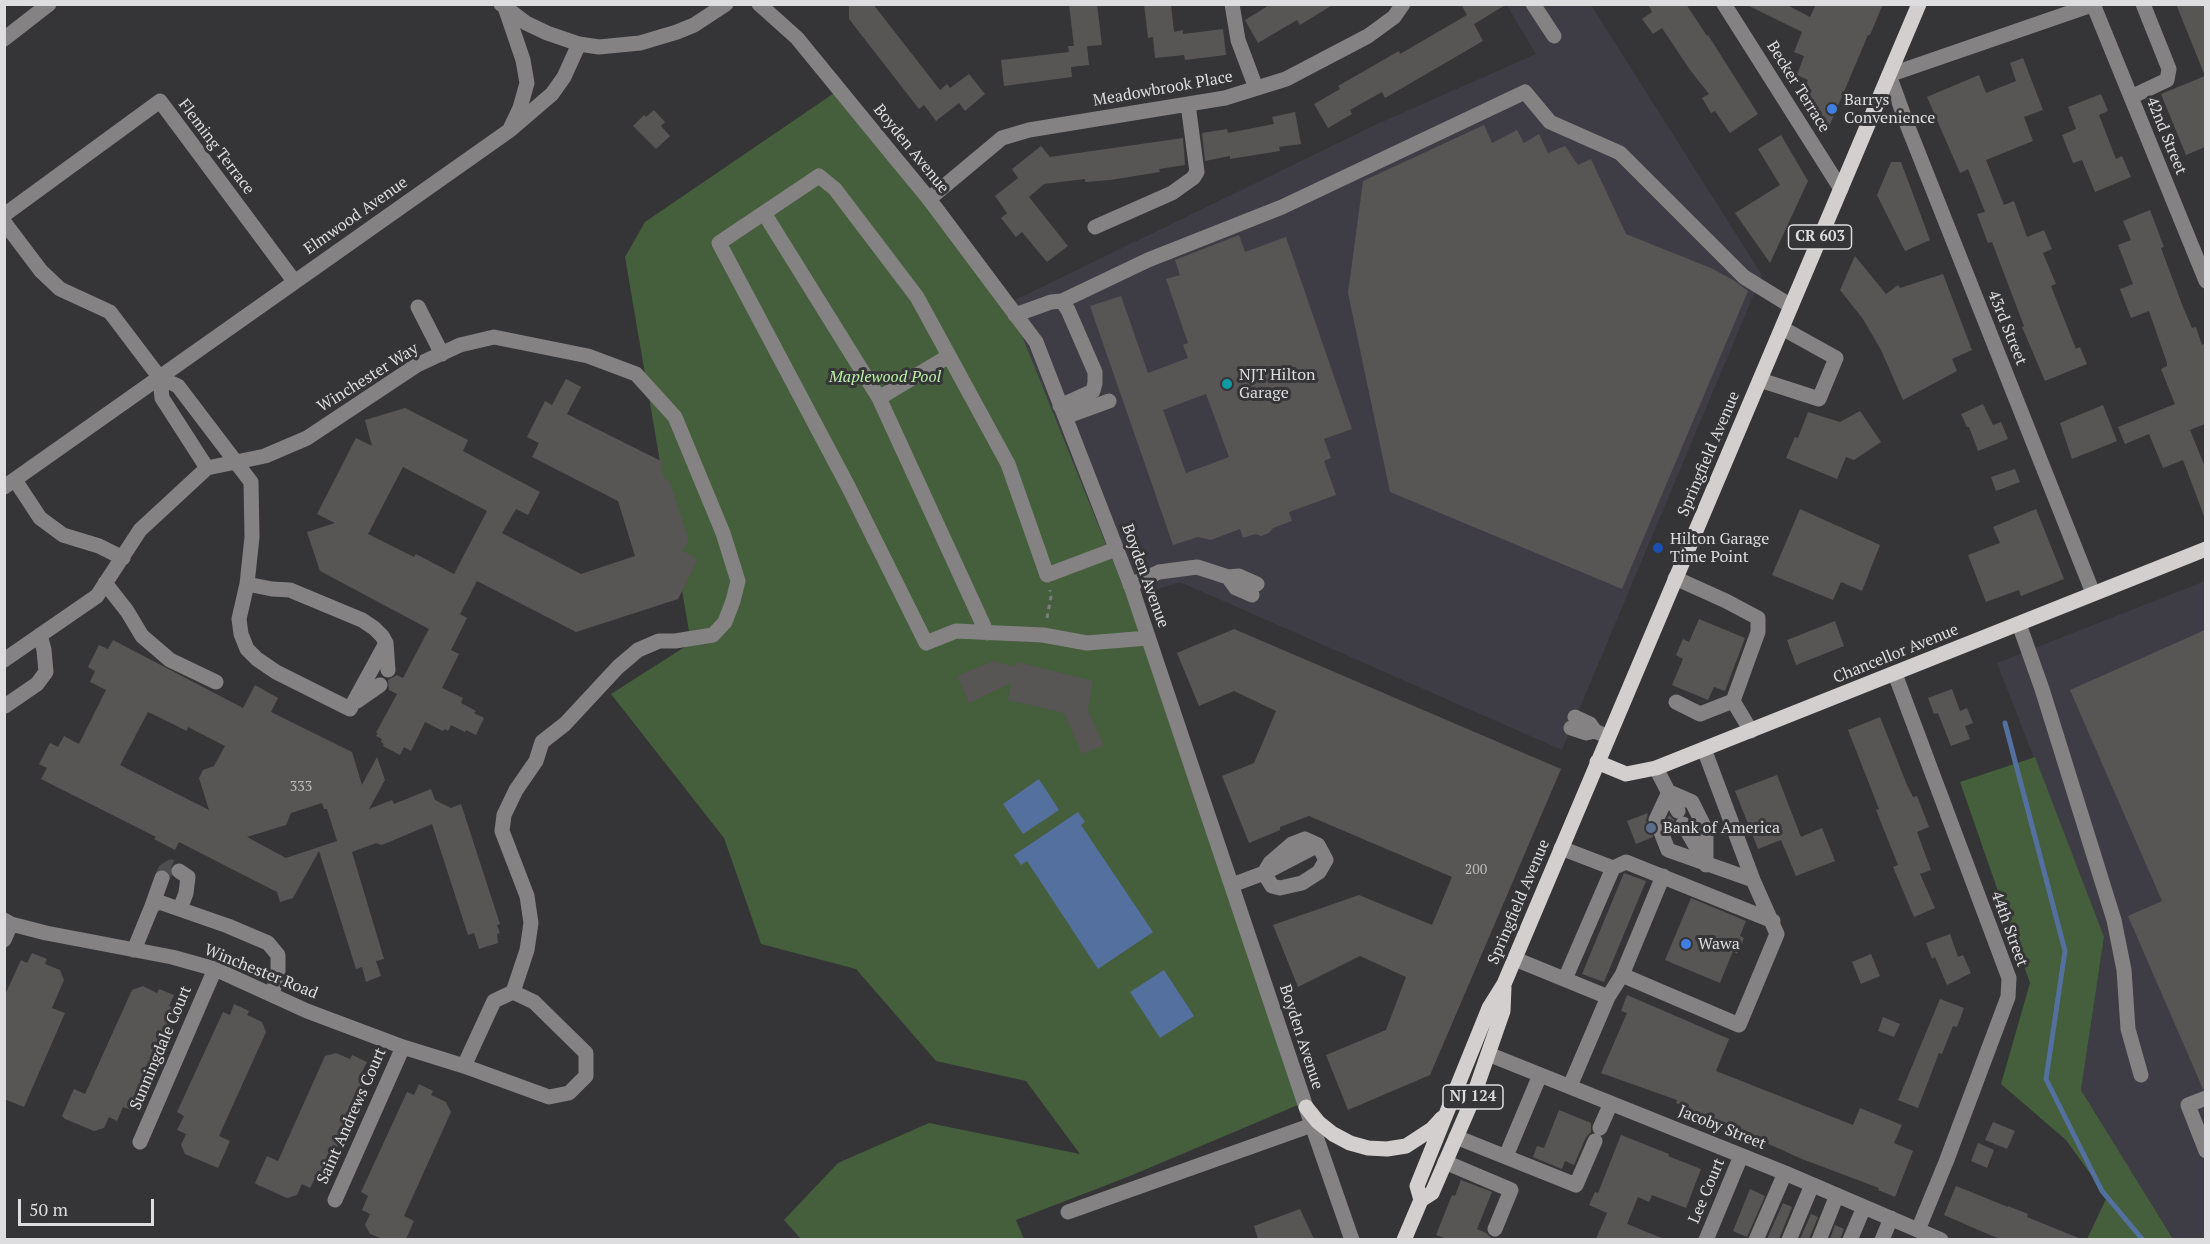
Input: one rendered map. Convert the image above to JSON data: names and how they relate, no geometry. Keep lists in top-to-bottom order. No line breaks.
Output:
{"streets":{"main road":["CR 603","Springfield Avenue","Chancellor Avenue","NJ 124"],"street":["Becker Terrace","Meadowbrook Place","42nd Street","Fleming Terrace","Boyden Avenue","Elmwood Avenue","43rd Street","Winchester Way","44th Street","Winchester Road","Sunningdale Court","Saint Andrews Court","Jacoby Street","Lee Court"]},"crossings":[["Becker Terrace","Springfield Avenue"],["Meadowbrook Place","Boyden Avenue"],["Fleming Terrace","Elmwood Avenue"],["43rd Street","Springfield Avenue"],["43rd Street","Chancellor Avenue"],["Winchester Way","Winchester Road"],["Springfield Avenue","Chancellor Avenue"],["Springfield Avenue","Jacoby Street"],["Chancellor Avenue","44th Street"],["44th Street","Jacoby Street"],["Winchester Road","Sunningdale Court"],["Winchester Road","Saint Andrews Court"],["Jacoby Street","Lee Court"]],"parks":["Maplewood Pool"],"places":["Barrys Convenience","NJT Hilton Garage","Hilton Garage Time Point","Bank of America","Wawa"],"house_numbers":["333","200"],"scale_bar":"50 m"}
